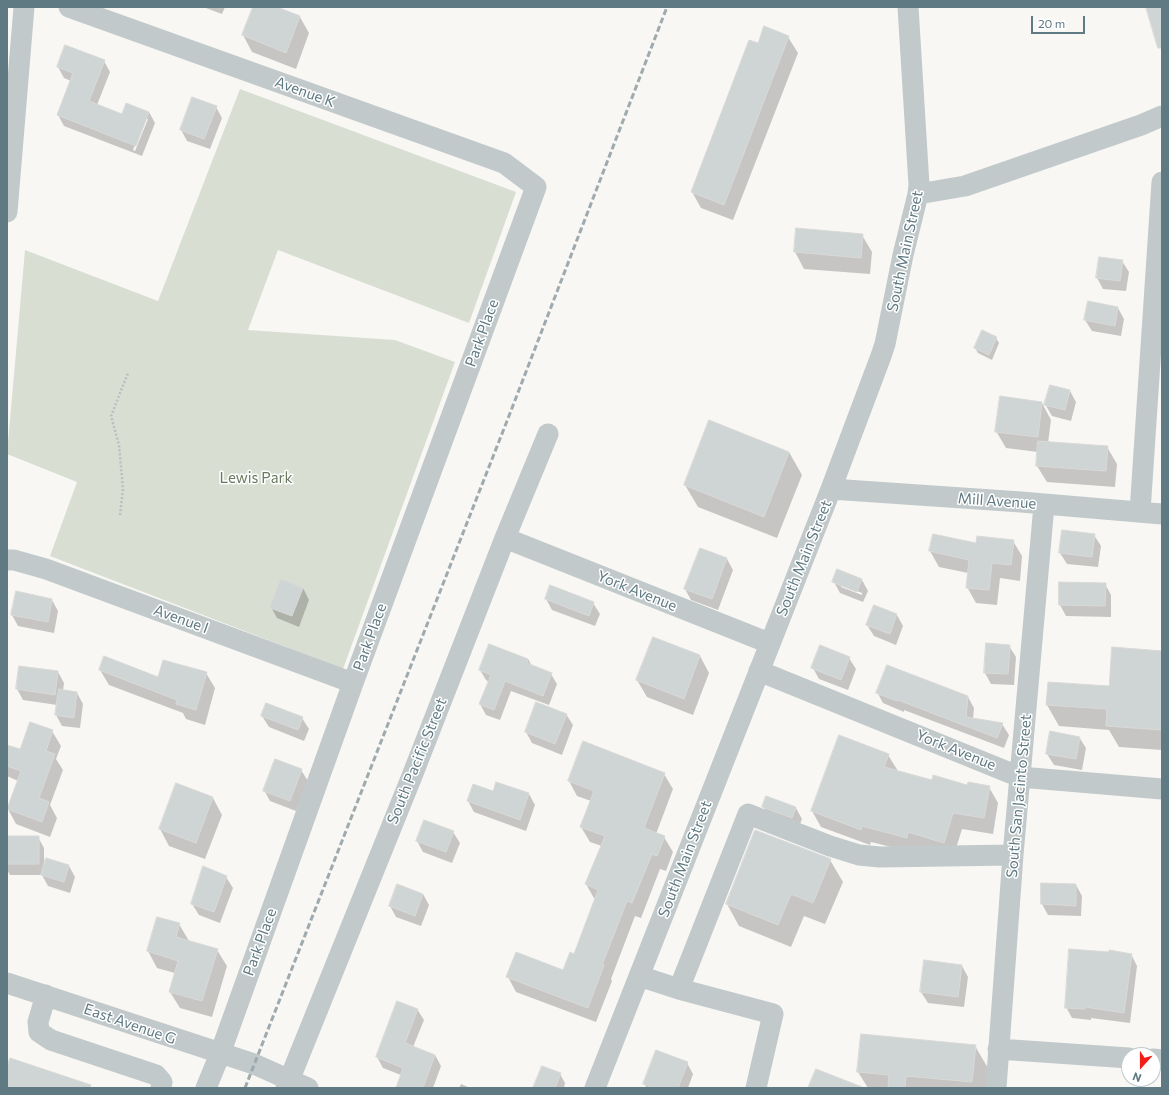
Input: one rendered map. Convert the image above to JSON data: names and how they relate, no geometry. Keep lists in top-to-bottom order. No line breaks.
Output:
{"streets":{"street":["Avenue K","South Main Street","Park Place","Mill Avenue","York Avenue","Avenue I","South Pacific Street","South San Jacinto Street","East Avenue G"]},"crossings":[["Avenue K","Park Place"],["South Main Street","Mill Avenue"],["South Main Street","York Avenue"],["Park Place","Avenue I"],["Park Place","East Avenue G"],["Mill Avenue","South San Jacinto Street"],["York Avenue","South Pacific Street"],["York Avenue","South San Jacinto Street"],["South Pacific Street","East Avenue G"]],"parks":["Lewis Park"],"scale_bar":"20 m","north":"bottom"}
